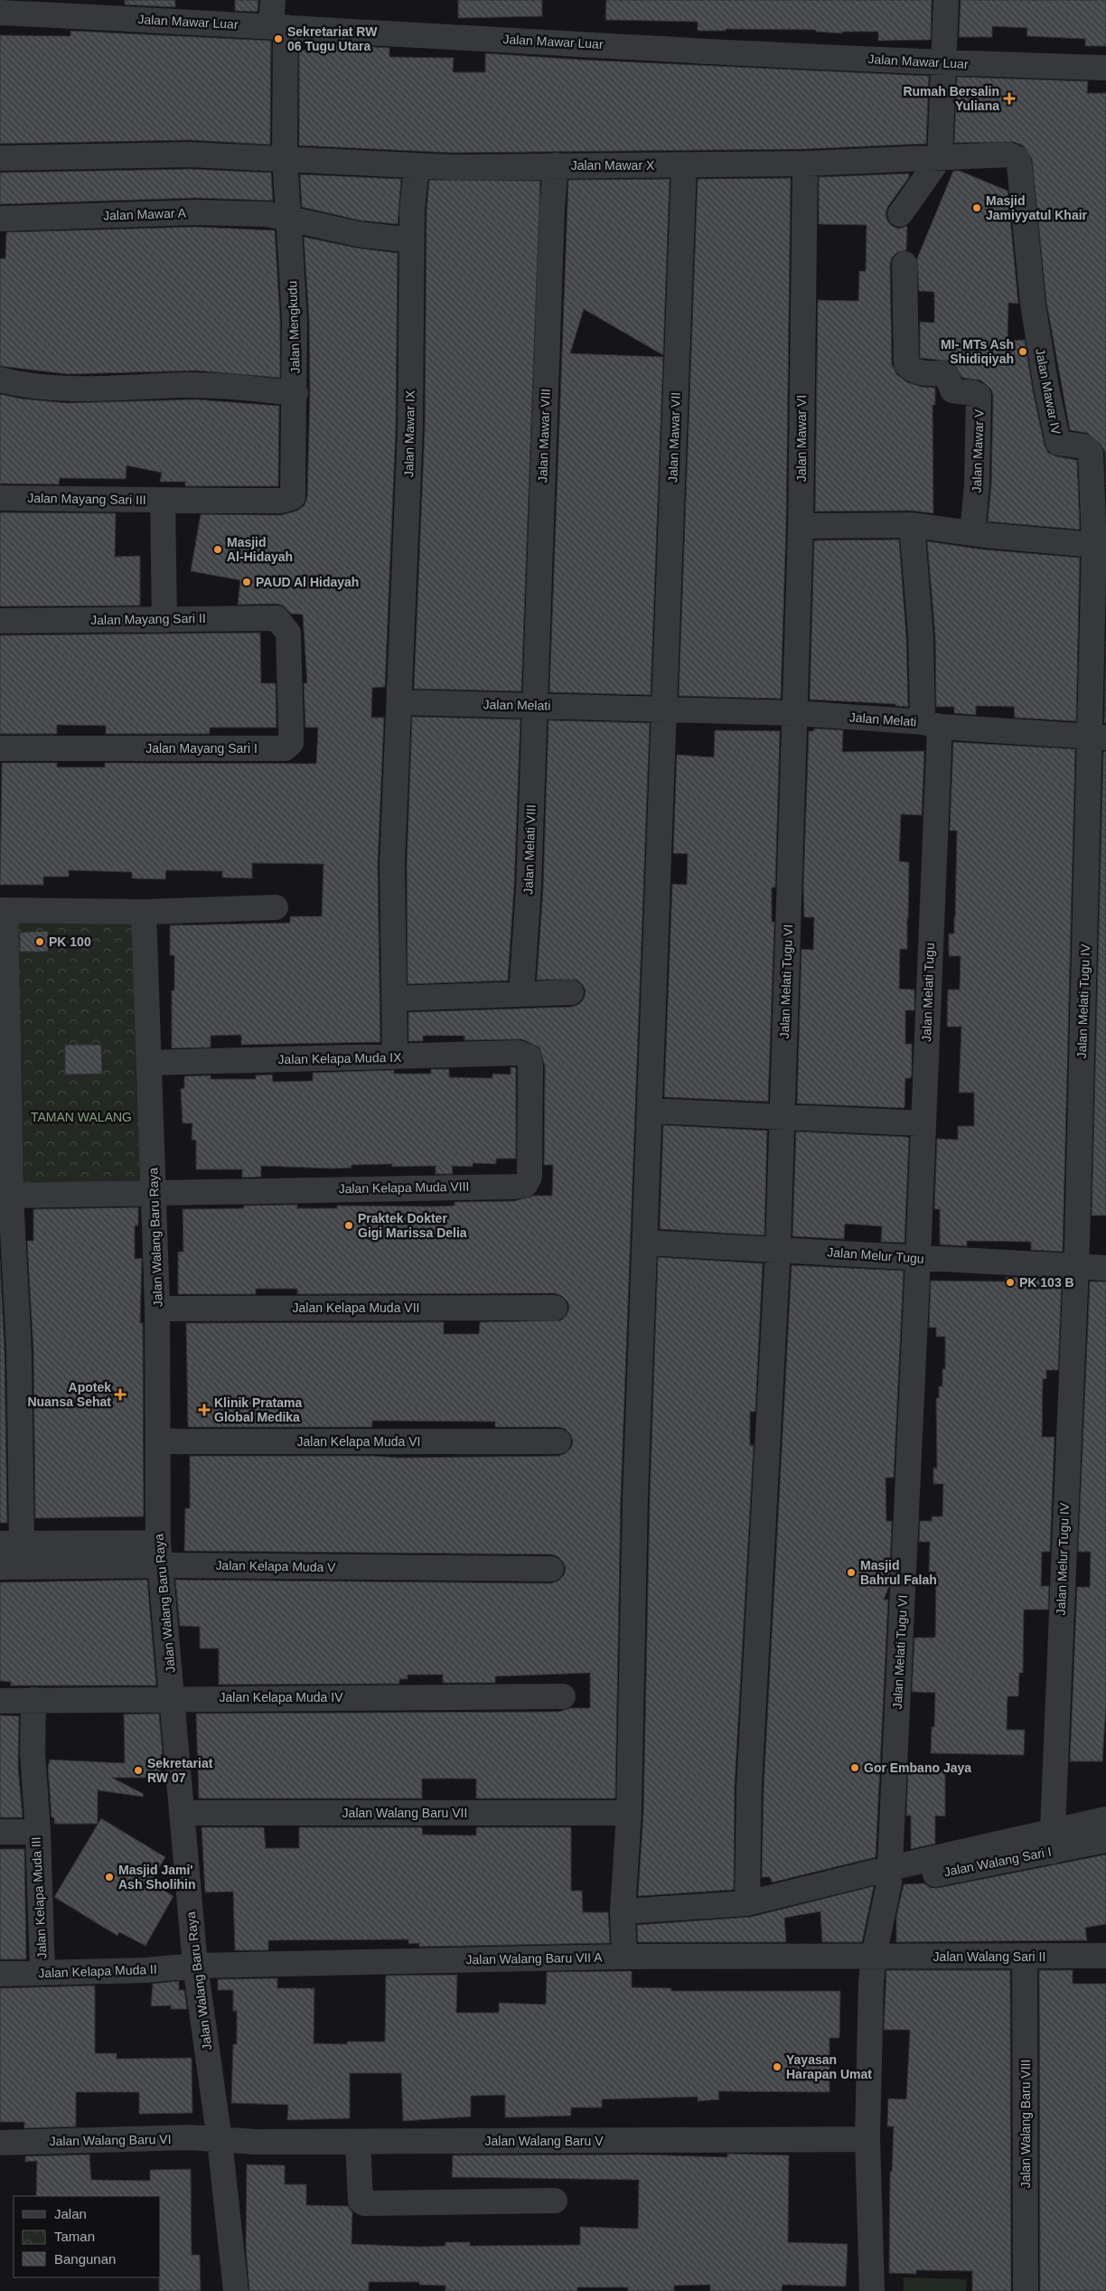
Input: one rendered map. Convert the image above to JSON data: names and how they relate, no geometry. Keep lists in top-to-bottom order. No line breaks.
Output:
{"streets":{"street":["Jalan Mawar Luar","Jalan Mawar X","Jalan Mawar A","Jalan Mengkudu","Jalan Mawar IV","Jalan Mawar IX","Jalan Mawar VIII","Jalan Mawar VII","Jalan Mawar VI","Jalan Mawar V","Jalan Mayang Sari III","Jalan Mayang Sari II","Jalan Melati","Jalan Mayang Sari I","Jalan Melati VIII","Jalan Melati Tugu VI","Jalan Melati Tugu","Jalan Melati Tugu IV","Jalan Kelapa Muda IX","Jalan Kelapa Muda VIII","Jalan Walang Baru Raya","Jalan Melur Tugu","Jalan Kelapa Muda VII","Jalan Kelapa Muda VI","Jalan Melur Tugu IV","Jalan Kelapa Muda V","Jalan Kelapa Muda IV","Jalan Walang Baru VII","Jalan Walang Sari I","Jalan Kelapa Muda III","Jalan Walang Sari II","Jalan Walang Baru VII A","Jalan Kelapa Muda II","Jalan Walang Baru VIII","Jalan Walang Baru VI","Jalan Walang Baru V"]},"crossings":[["Jalan Mawar Luar","Jalan Mengkudu"],["Jalan Mawar X","Jalan Mengkudu"],["Jalan Mawar X","Jalan Mawar IV"],["Jalan Mawar X","Jalan Mawar IX"],["Jalan Mawar X","Jalan Mawar VIII"],["Jalan Mawar X","Jalan Mawar VII"],["Jalan Mawar X","Jalan Mawar VI"],["Jalan Mawar A","Jalan Mengkudu"],["Jalan Mawar A","Jalan Mawar IX"],["Jalan Mengkudu","Jalan Mayang Sari III"],["Jalan Mawar IV","Jalan Melati"],["Jalan Mawar IV","Jalan Melati Tugu IV"],["Jalan Mawar IX","Jalan Melati"],["Jalan Mawar VIII","Jalan Melati"],["Jalan Mawar VIII","Jalan Melati VIII"],["Jalan Mawar VII","Jalan Melati"],["Jalan Mawar VII","Jalan Melur Tugu"],["Jalan Mawar VII","Jalan Walang Baru VII"],["Jalan Mawar VII","Jalan Walang Sari I"],["Jalan Mawar VII","Jalan Walang Baru VII A"],["Jalan Mawar VI","Jalan Melati"],["Jalan Mawar VI","Jalan Melati Tugu VI"],["Jalan Mayang Sari III","Jalan Mayang Sari II"],["Jalan Mayang Sari II","Jalan Mayang Sari I"],["Jalan Melati","Jalan Melati VIII"],["Jalan Melati","Jalan Melati Tugu VI"],["Jalan Melati","Jalan Melati Tugu"],["Jalan Melati","Jalan Melati Tugu IV"],["Jalan Melati Tugu VI","Jalan Melati Tugu"],["Jalan Melati Tugu VI","Jalan Melur Tugu"],["Jalan Melati Tugu VI","Jalan Walang Sari I"],["Jalan Melati Tugu VI","Jalan Walang Sari II"],["Jalan Melati Tugu VI","Jalan Walang Baru VII A"],["Jalan Melati Tugu VI","Jalan Walang Baru V"],["Jalan Melati Tugu","Jalan Melur Tugu"],["Jalan Melati Tugu IV","Jalan Melur Tugu"],["Jalan Melati Tugu IV","Jalan Melur Tugu IV"],["Jalan Kelapa Muda IX","Jalan Kelapa Muda VIII"],["Jalan Kelapa Muda IX","Jalan Walang Baru Raya"],["Jalan Kelapa Muda VIII","Jalan Walang Baru Raya"],["Jalan Walang Baru Raya","Jalan Kelapa Muda VII"],["Jalan Walang Baru Raya","Jalan Kelapa Muda VI"],["Jalan Walang Baru Raya","Jalan Kelapa Muda V"],["Jalan Walang Baru Raya","Jalan Kelapa Muda IV"],["Jalan Walang Baru Raya","Jalan Walang Baru VII"],["Jalan Walang Baru Raya","Jalan Walang Baru VII A"],["Jalan Walang Baru Raya","Jalan Kelapa Muda II"],["Jalan Walang Baru Raya","Jalan Walang Baru VI"],["Jalan Walang Baru Raya","Jalan Walang Baru V"],["Jalan Melur Tugu","Jalan Melur Tugu IV"],["Jalan Melur Tugu IV","Jalan Walang Sari I"],["Jalan Kelapa Muda III","Jalan Kelapa Muda II"],["Jalan Walang Sari II","Jalan Walang Baru VII A"],["Jalan Walang Sari II","Jalan Walang Baru VIII"],["Jalan Walang Baru VII A","Jalan Kelapa Muda II"],["Jalan Walang Baru VI","Jalan Walang Baru V"]],"parks":["TAMAN WALANG"],"places":{"other":["Sekretariat RW 06 Tugu Utara","Masjid Jamiyyatul Khair","MI- MTs Ash Shidiqiyah","Masjid Al-Hidayah","PAUD Al Hidayah","PK 100","Praktek Dokter Gigi Marissa Delia","PK 103 B","Masjid Bahrul Falah","Gor Embano Jaya","Sekretariat RW 07","Masjid Jami' Ash Sholihin","Yayasan Harapan Umat"],"health":["Rumah Bersalin Yuliana","Apotek Nuansa Sehat","Klinik Pratama Global Medika"]},"legend":["Jalan","Taman","Bangunan"]}
